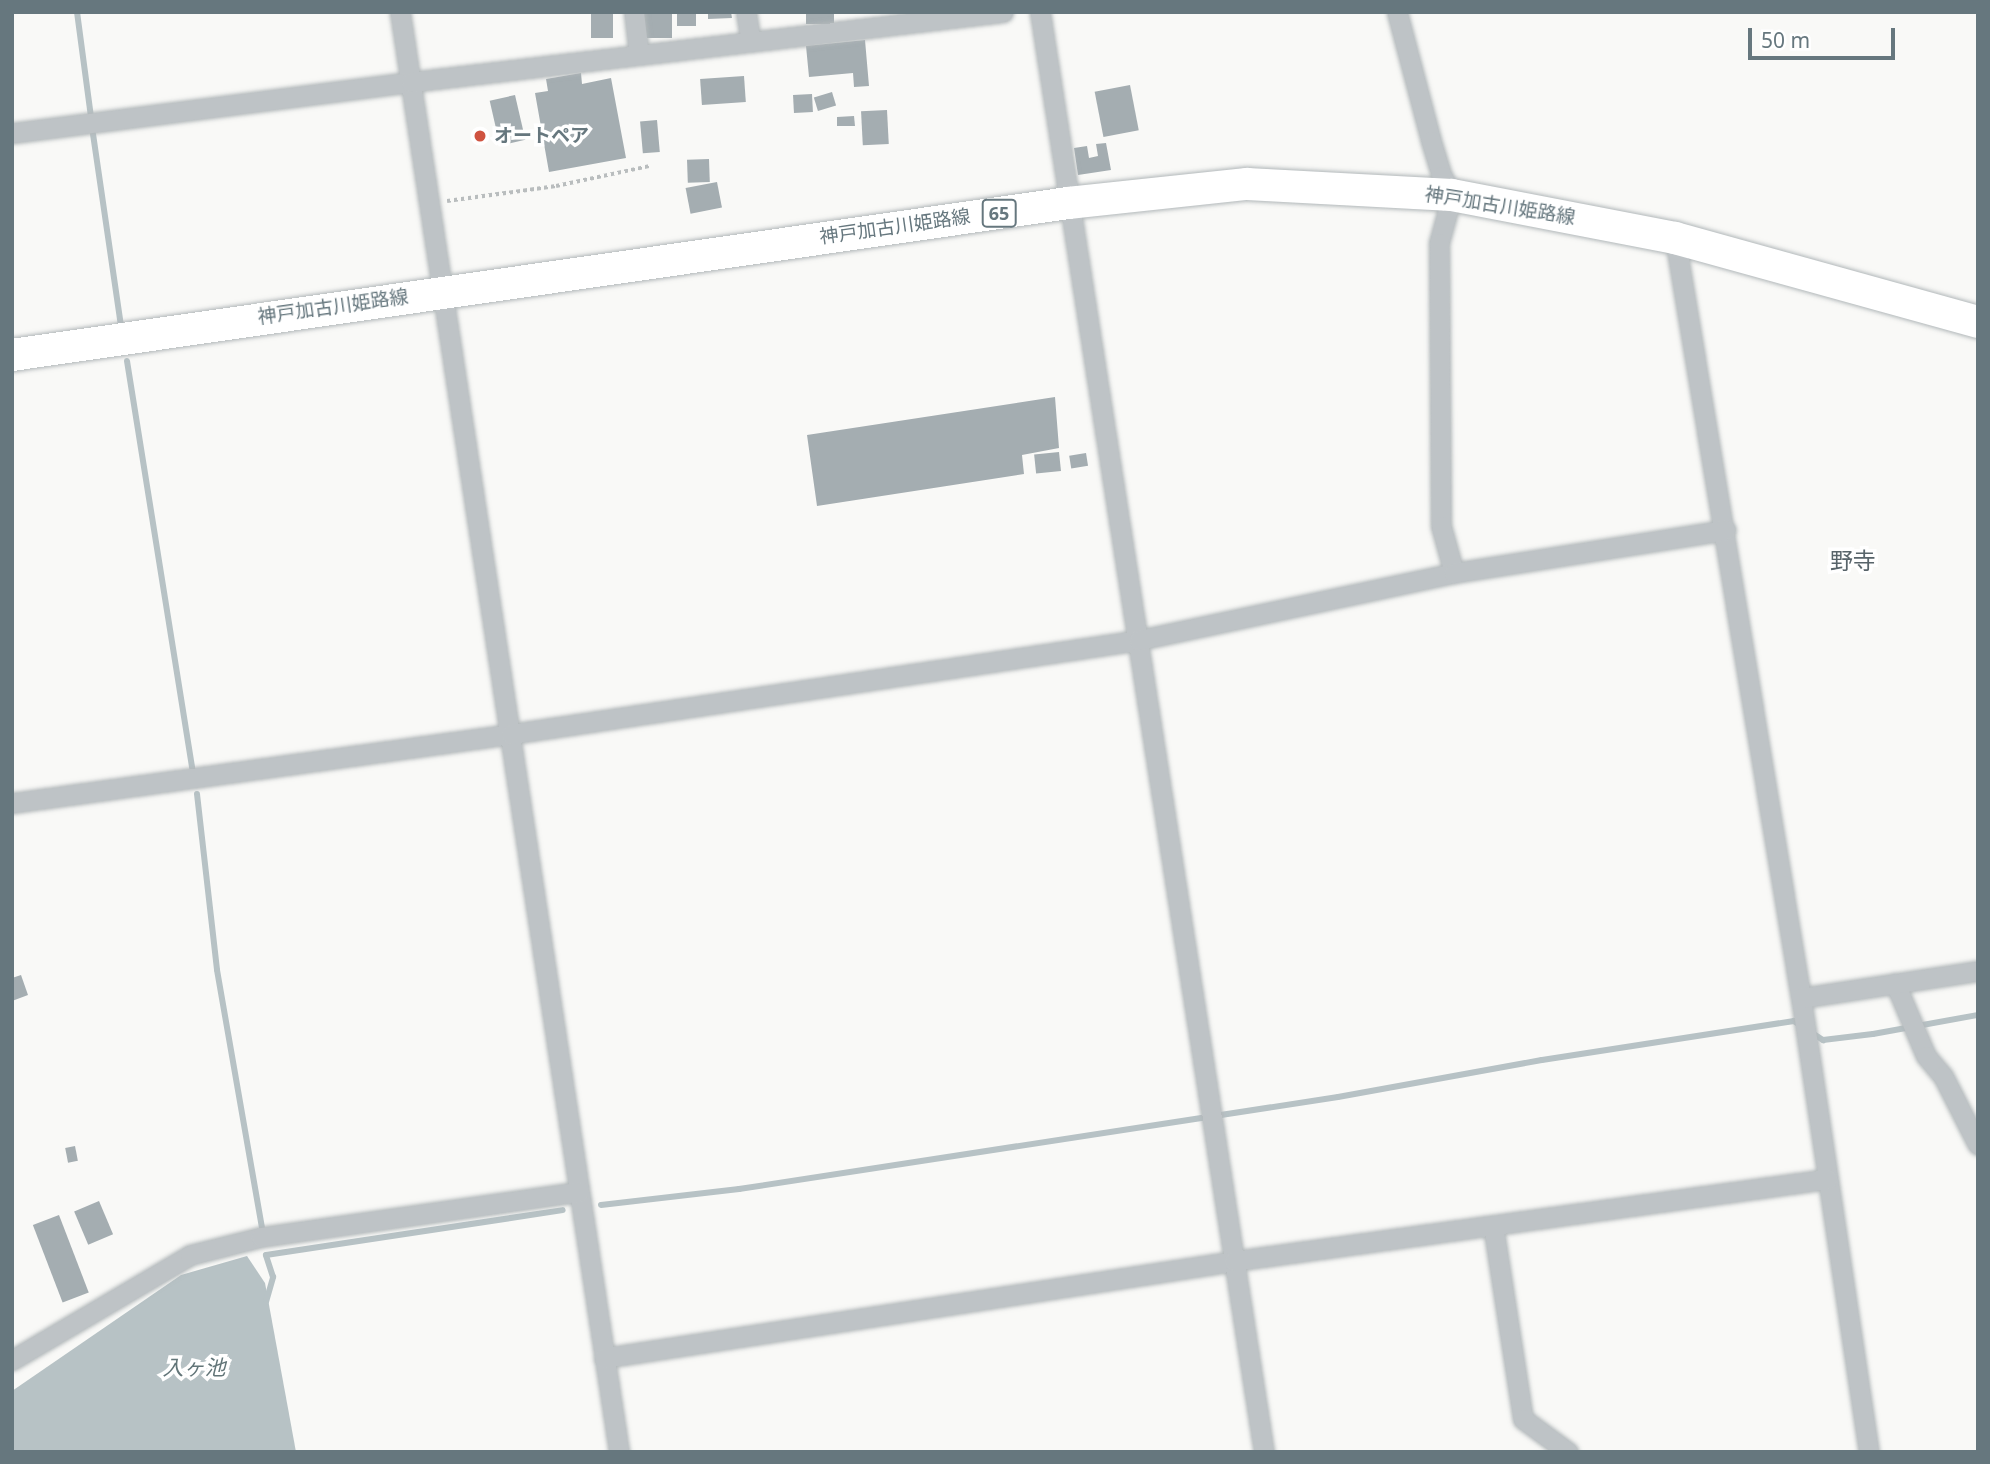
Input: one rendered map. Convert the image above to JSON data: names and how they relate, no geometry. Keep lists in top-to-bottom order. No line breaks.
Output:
{"streets":{"main road":["神戸加古川姫路線","65"]},"districts":["野寺"],"water":["入ヶ池"],"places":["オートペア"],"scale_bar":"50 m"}
